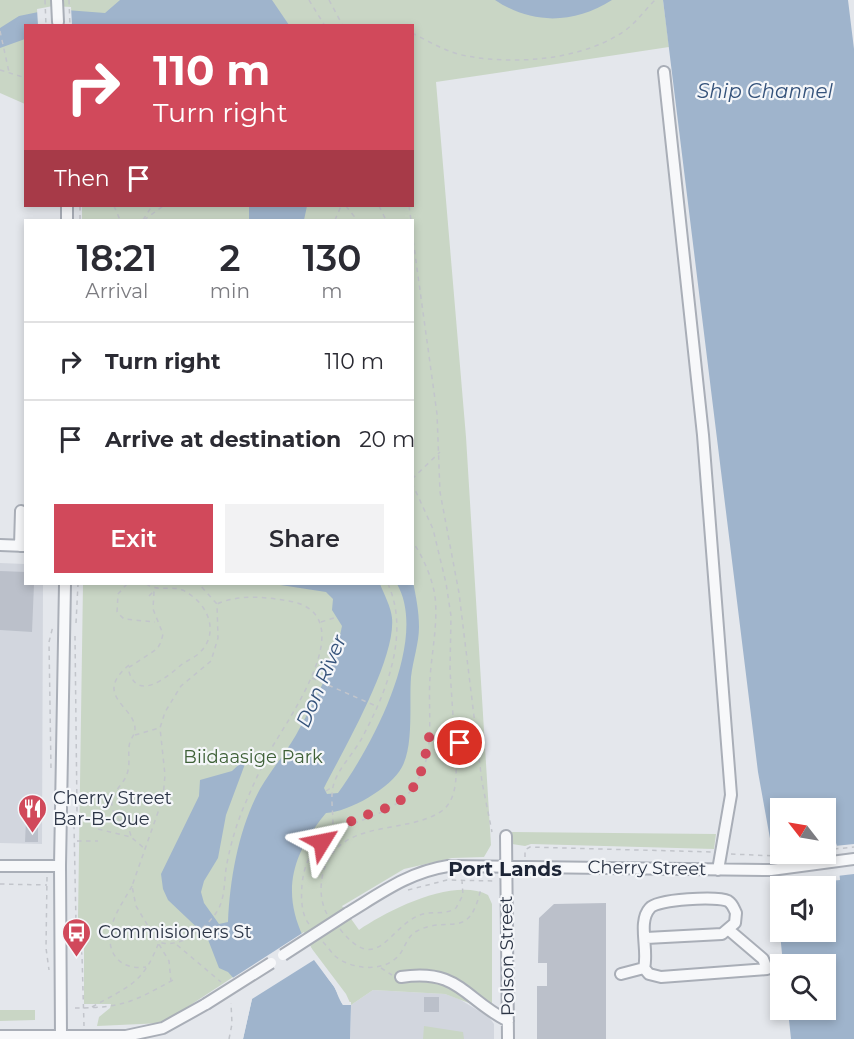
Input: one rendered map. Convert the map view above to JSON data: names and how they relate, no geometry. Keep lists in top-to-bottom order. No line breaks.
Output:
{"streets":{"street":["Cherry Street","Polson Street"]},"crossings":[["Cherry Street","Polson Street"]],"districts":["Port Lands"],"water":["Ship Channel","Don River"],"parks":["Biidaasige Park"],"places":{"restaurant":["Cherry Street Bar-B-Que"],"bus stop":["Commisioners St"]},"north":"top left","page":{"turn":["110 m","Turn right"],"then":"Then","eta":["18:21","Arrival","2","min","130","m"],"list":[{"name":"Turn right","value":"110 m"},{"name":"Arrive at destination","value":"20 m"}],"buttons":["Exit","Share"]}}
